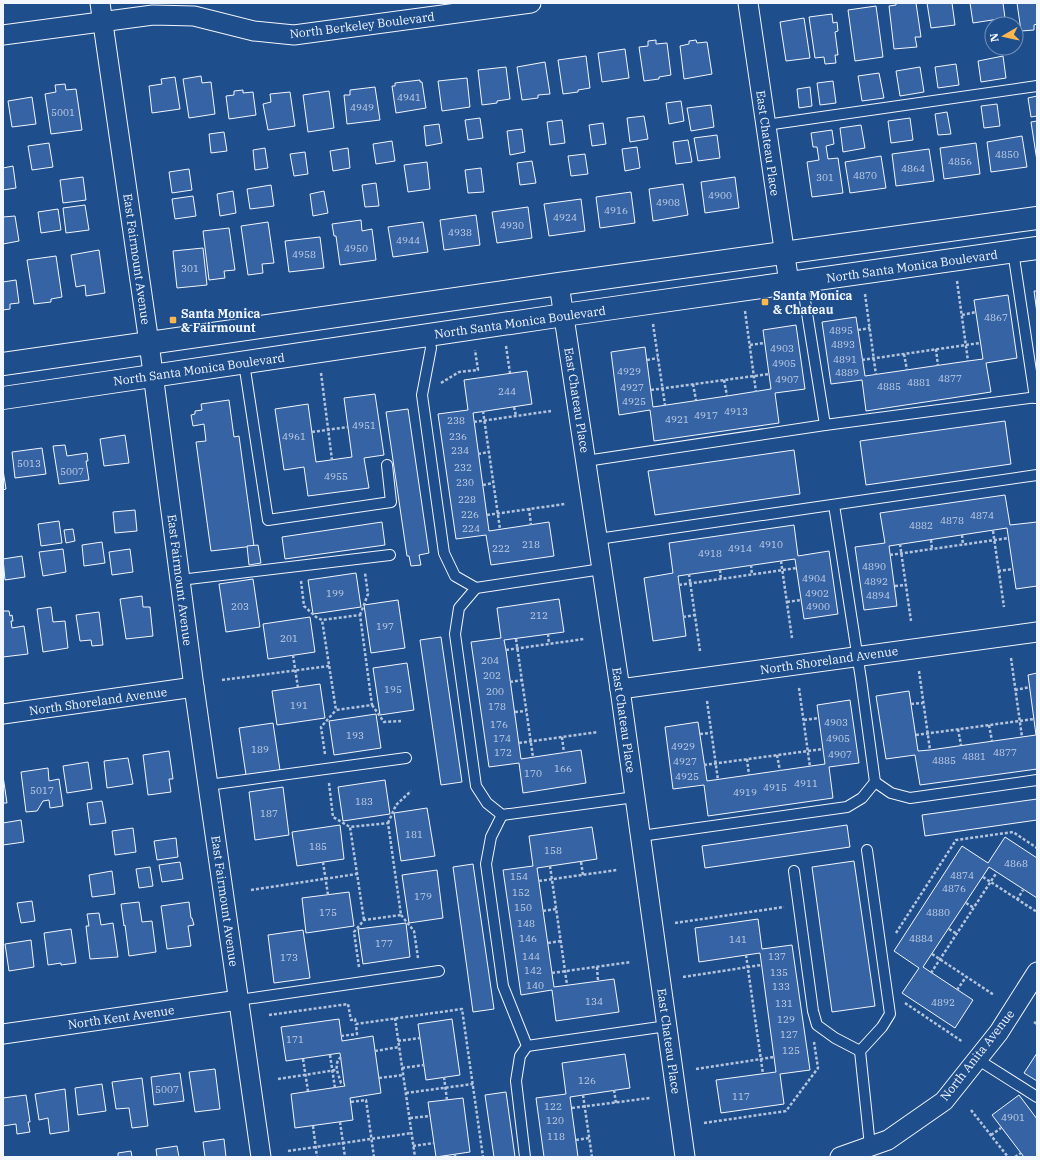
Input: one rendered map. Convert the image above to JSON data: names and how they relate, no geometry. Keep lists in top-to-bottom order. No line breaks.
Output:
{"streets":{"street":["North Berkeley Boulevard","East Chateau Place","East Fairmount Avenue","North Santa Monica Boulevard","North Shoreland Avenue","North Kent Avenue","North Anita Avenue"]},"crossings":[["North Berkeley Boulevard","East Fairmount Avenue"],["East Chateau Place","North Santa Monica Boulevard"],["East Chateau Place","North Shoreland Avenue"],["East Fairmount Avenue","North Santa Monica Boulevard"],["East Fairmount Avenue","North Shoreland Avenue"],["East Fairmount Avenue","North Kent Avenue"]],"places":{"transit":["Santa Monica & Chateau","Santa Monica & Fairmount"]},"house_numbers":["4941","4949","5001","4850","4856","4864","4870","301","4900","4908","4916","4924","4930","4938","4944","4950","4958","301","4867","4895","4893","4903","4891","4905","4929","4889","4877","4907","4881","4885","4927","244","4925","4913","4917","4921","238","4951","4961","236","234","5013","232","5007","4955","230","228","226","4874","4878","4882","224","218","4910","222","4914","4918","4890","4904","4892","199","4902","4894","203","4900","212","197","201","204","202","195","200","191","178","4903","176","193","174","4905","4929","189","172","4877","4907","4881","4885","4927","166","170","4925","4911","4915","5017","4919","183","187","181","185","158","4868","4874","154","4876","152","179","150","175","4880","148","146","4884","141","177","144","137","173","142","135","140","133","134","4892","131","129","127","171","125","126","5007","117","122","4901","120","118"],"north":"left"}
